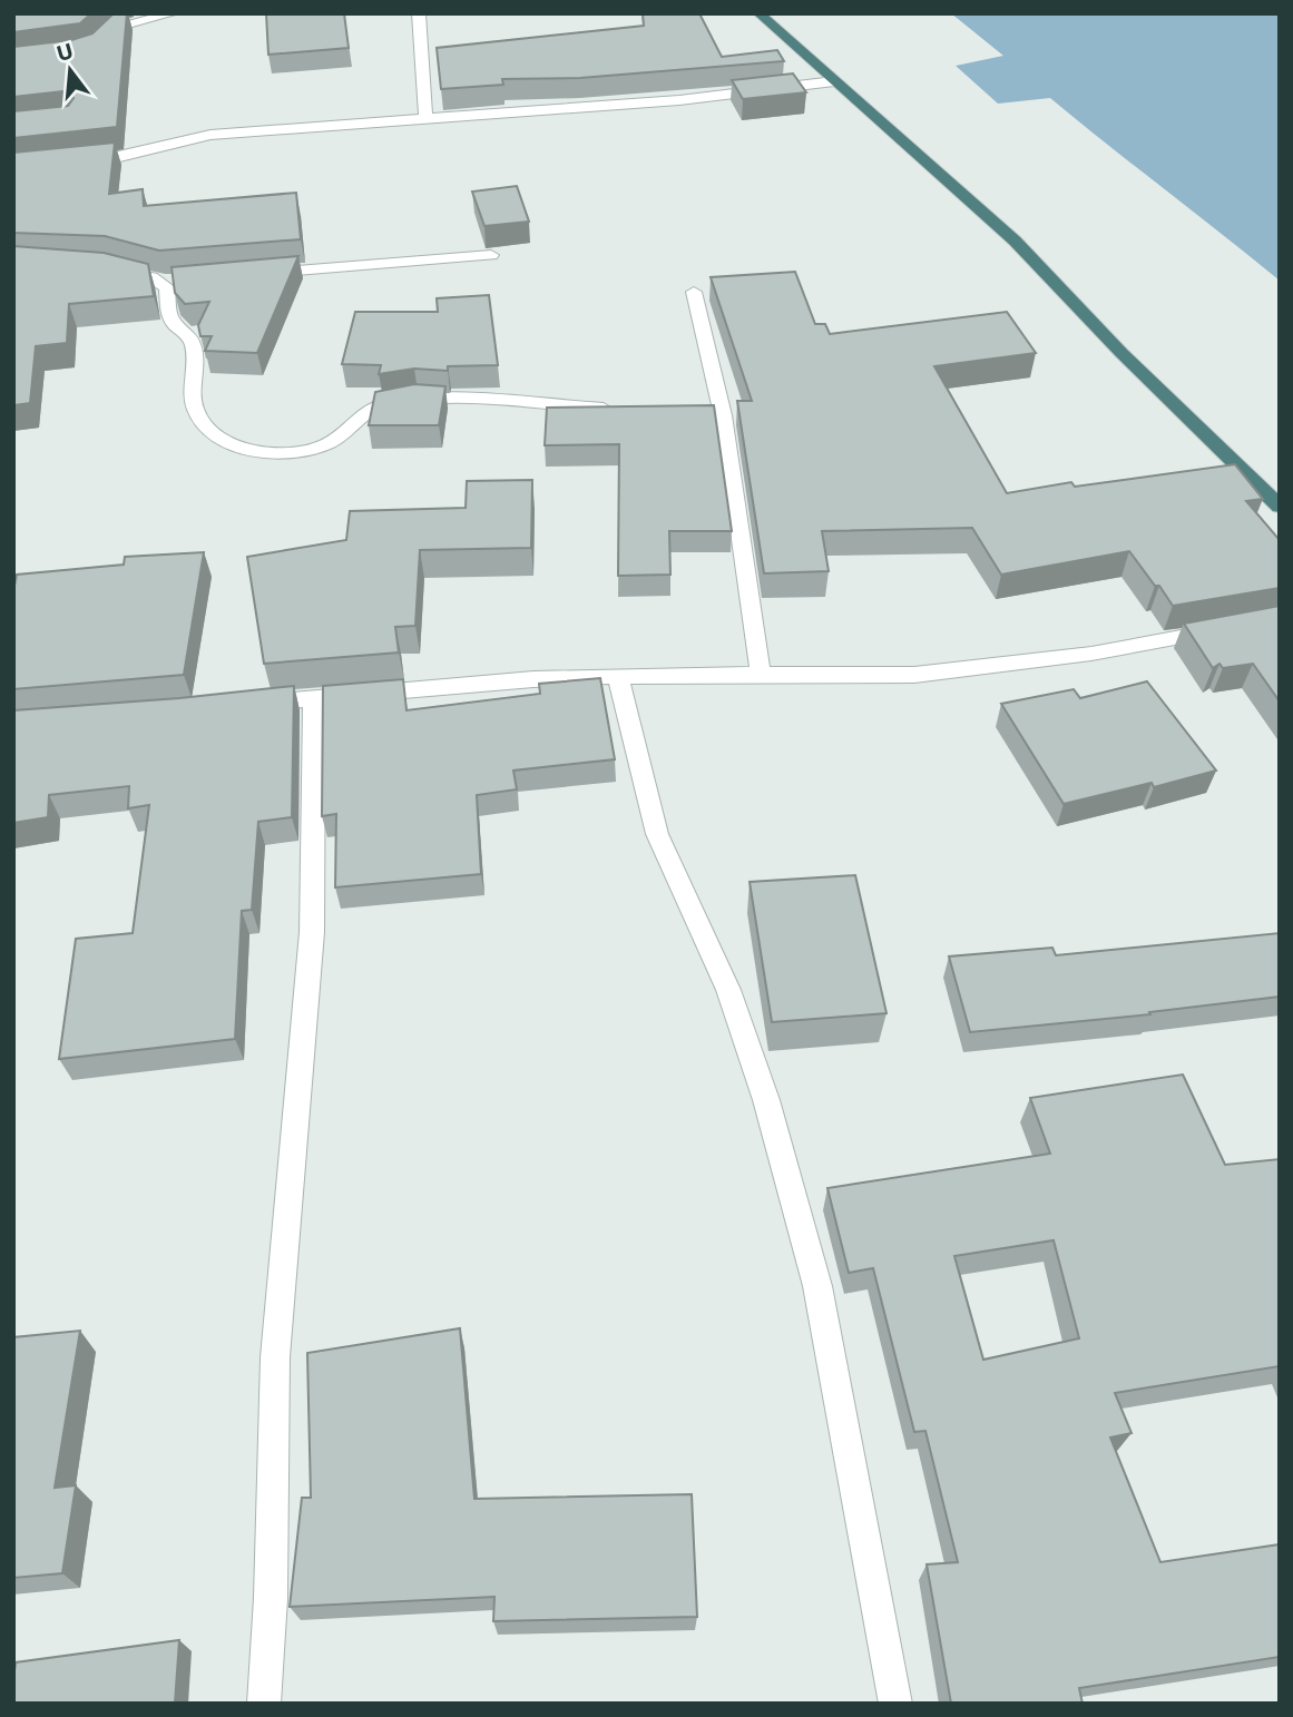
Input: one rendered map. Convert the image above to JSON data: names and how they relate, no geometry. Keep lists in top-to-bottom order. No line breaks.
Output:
{"north":"top"}
